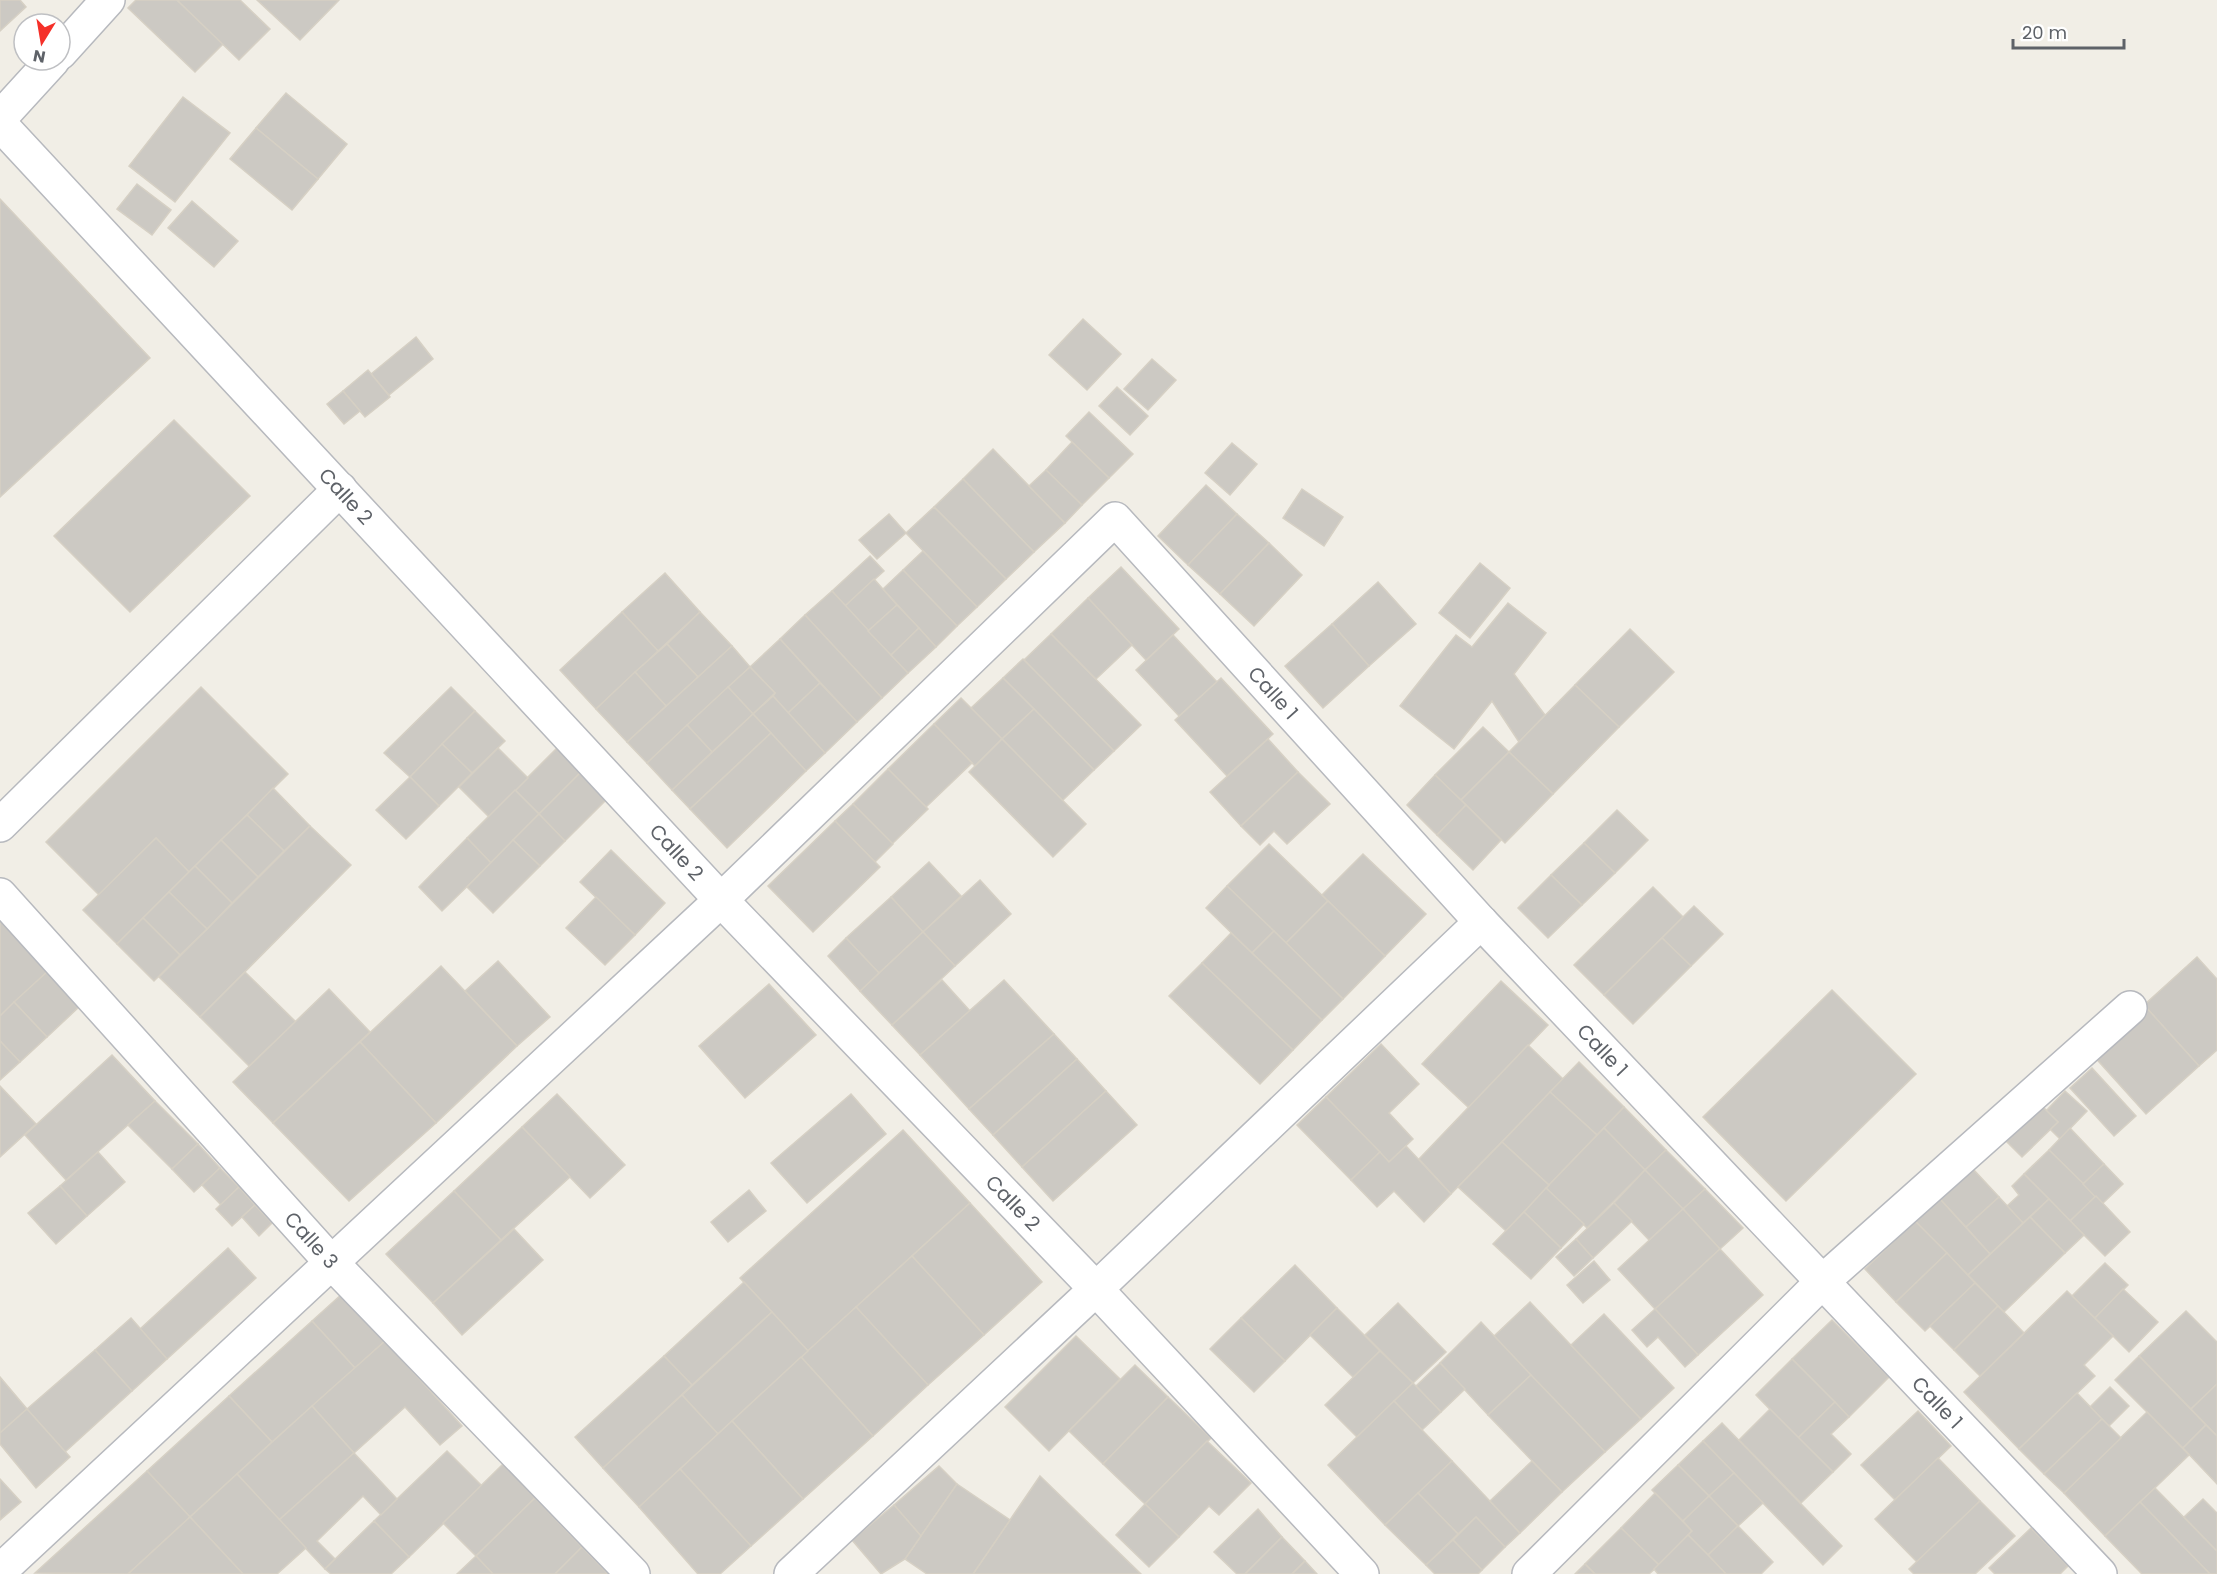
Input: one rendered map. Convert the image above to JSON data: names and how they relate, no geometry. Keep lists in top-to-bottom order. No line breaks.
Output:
{"streets":{"street":["Calle 2","Calle 1","Calle 3"]},"crossings":[["Calle 2","Calle 1"]],"scale_bar":"20 m","north":"bottom"}
